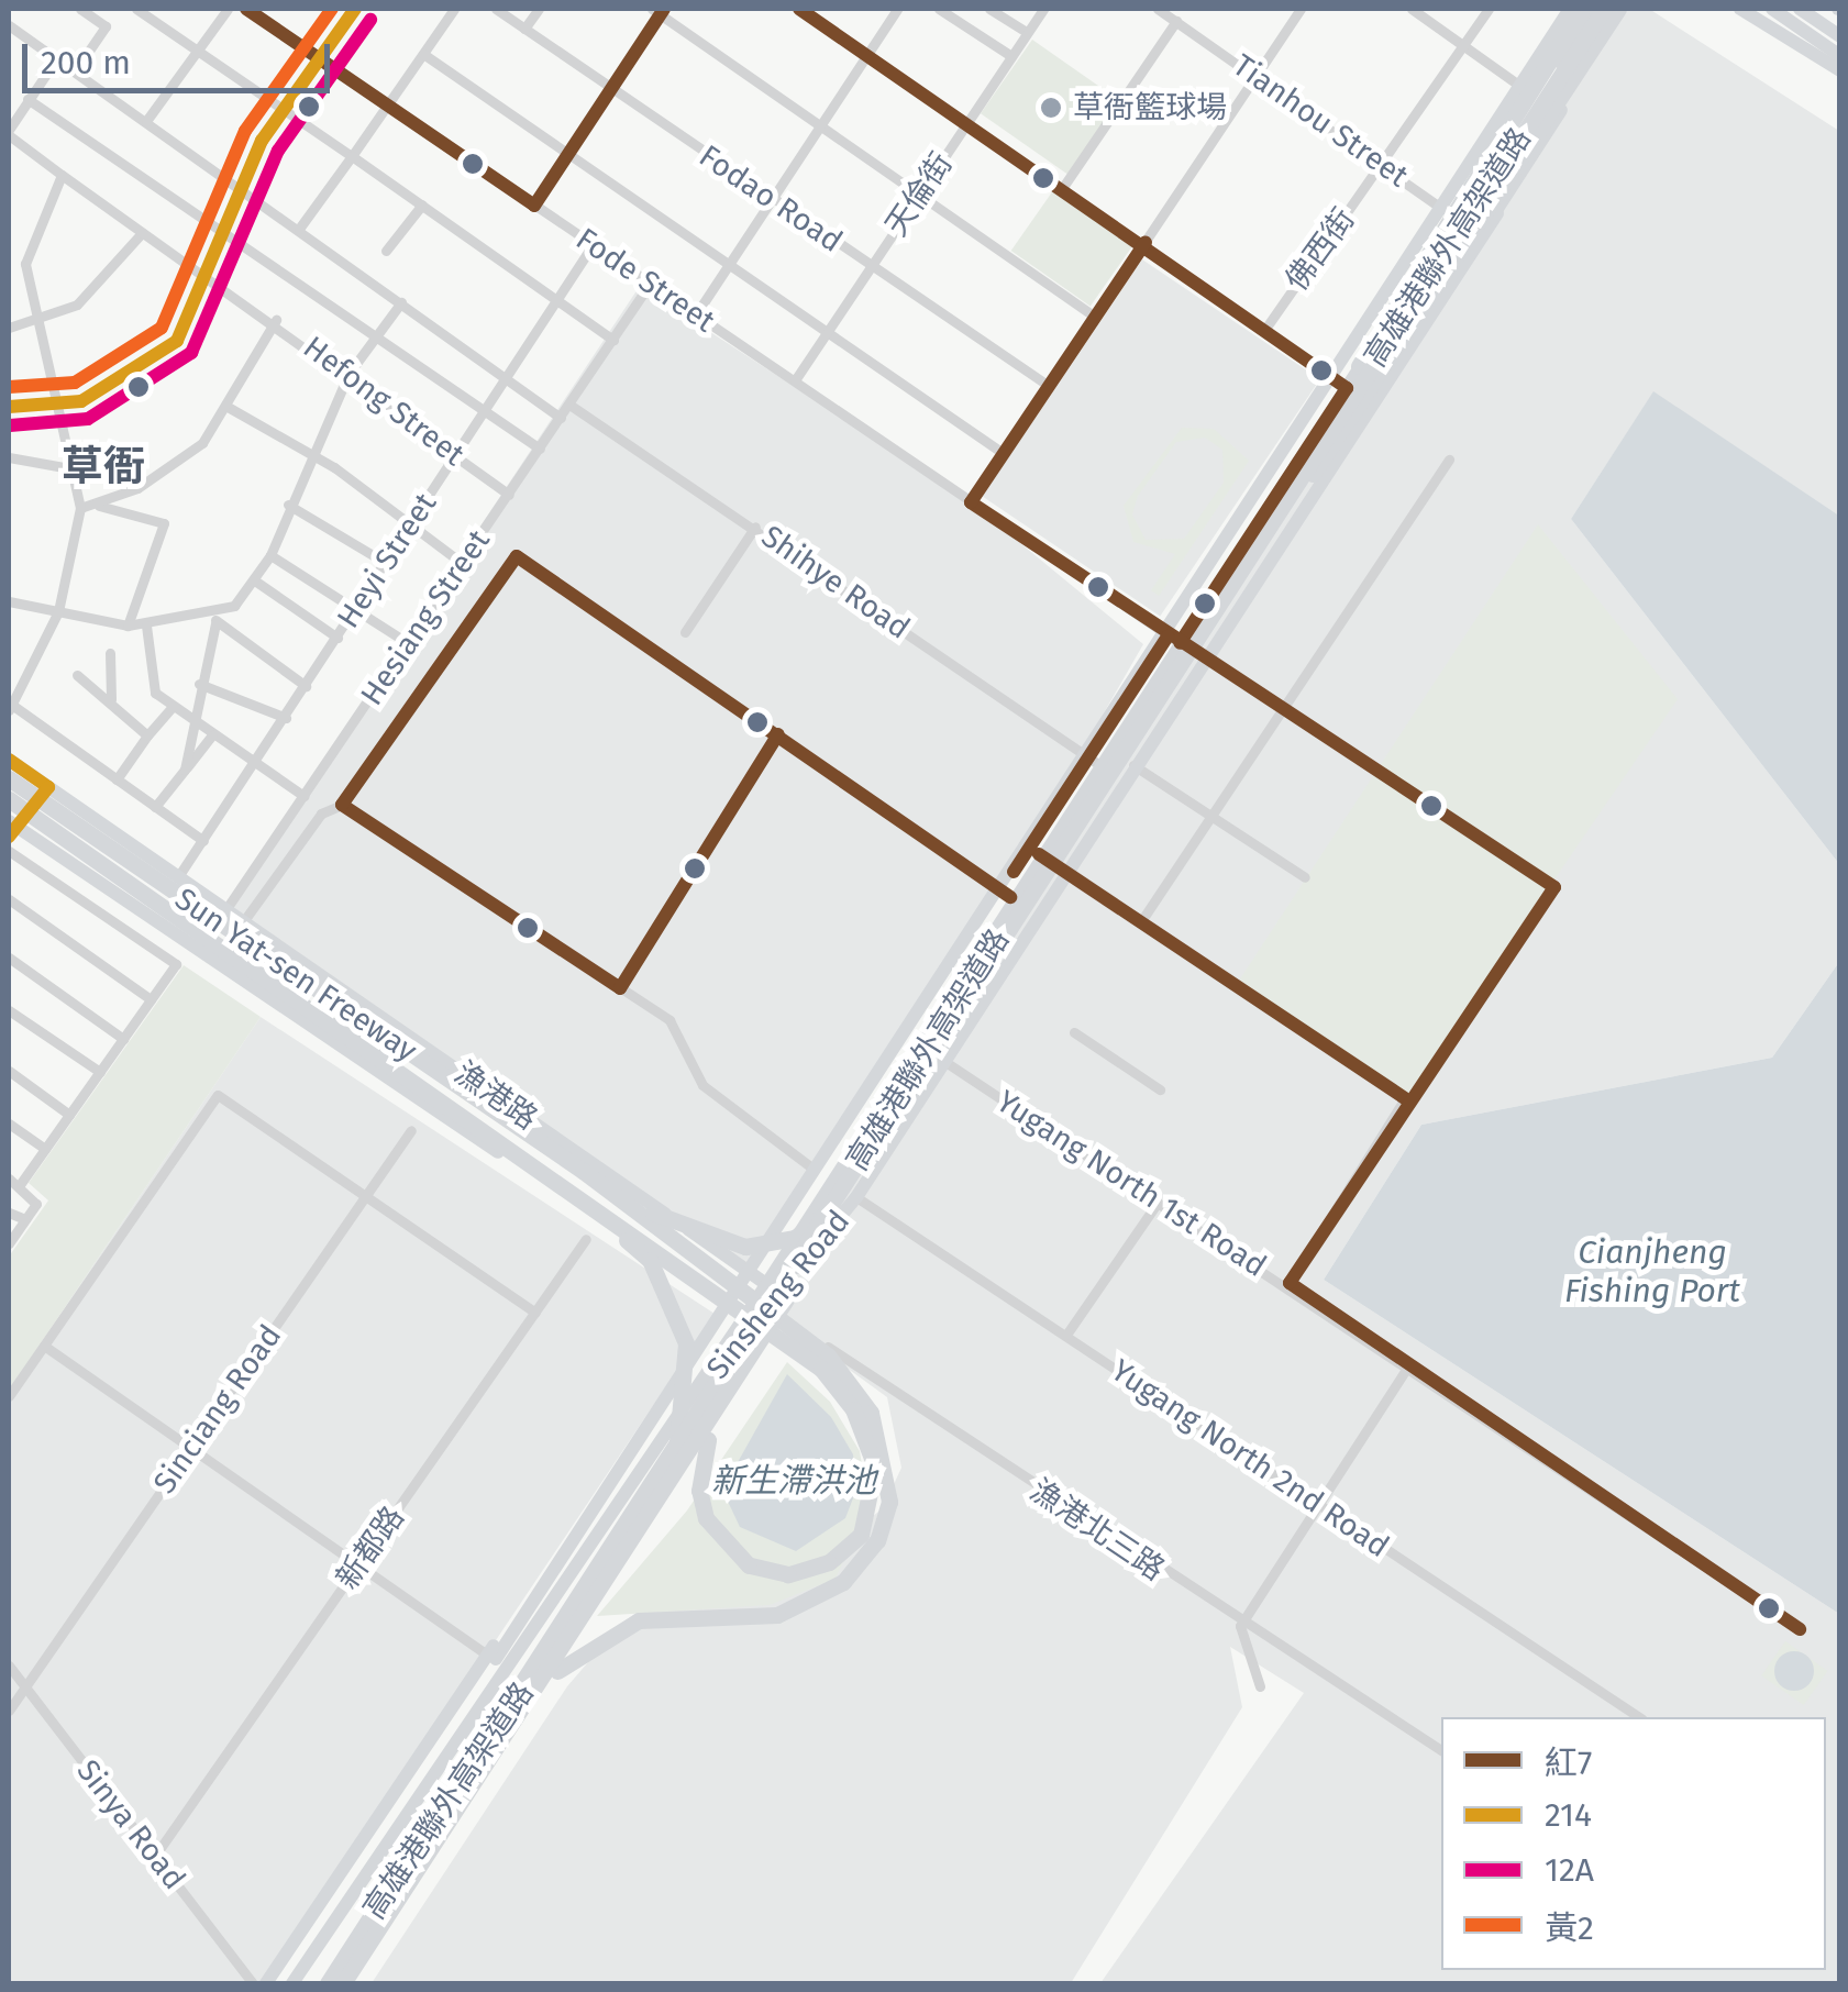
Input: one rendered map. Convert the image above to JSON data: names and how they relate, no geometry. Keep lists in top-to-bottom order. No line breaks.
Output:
{"streets":{"highway":["高雄港聯外高架道路","Sun Yat-sen Freeway"],"street":["Tianhou Street","天倫街","Fodao Road","佛西街","Fode Street","Hefong Street","Heyi Street","Shihye Road","Hesiang Street","漁港路","Yugang North 1st Road","Sinsheng Road","Sinciang Road","Yugang North 2nd Road","漁港北三路","新都路","Sinya Road"]},"crossings":[["Tianhou Street","佛西街"],["Tianhou Street","Sinsheng Road"],["天倫街","Fodao Road"],["天倫街","Fode Street"],["高雄港聯外高架道路","Sinsheng Road"],["Fode Street","Heyi Street"],["Fode Street","Hesiang Street"],["Fode Street","Sinsheng Road"],["Hefong Street","Heyi Street"],["Hefong Street","Hesiang Street"],["Heyi Street","漁港路"],["Shihye Road","Hesiang Street"],["Shihye Road","Sinsheng Road"],["Hesiang Street","漁港路"],["漁港路","Sinsheng Road"],["Yugang North 1st Road","Sinsheng Road"],["Sinsheng Road","Yugang North 2nd Road"],["Sinsheng Road","漁港北三路"],["Sinciang Road","Sinya Road"],["新都路","Sinya Road"]],"districts":["草衙"],"water":["Cianjheng Fishing Port","新生滯洪池"],"places":["草衙籃球場"],"lines":["transit line 紅7","transit line 214","transit line 黃2","transit line 12A"],"legend":["紅7","214","12A","黃2"],"scale_bar":"200 m"}
